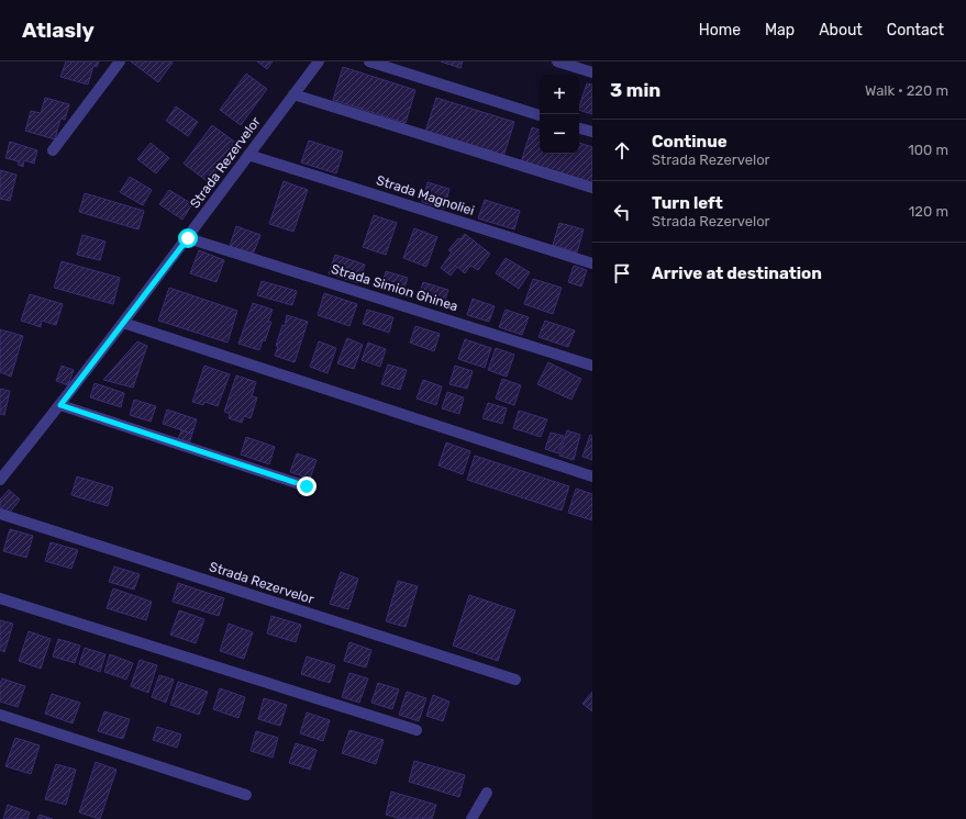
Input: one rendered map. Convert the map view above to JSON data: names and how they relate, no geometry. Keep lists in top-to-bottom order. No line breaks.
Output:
{"streets":{"street":["Strada Rezervelor","Strada Magnoliei","Strada Simion Ghinea"]},"crossings":[["Strada Rezervelor","Strada Magnoliei"],["Strada Rezervelor","Strada Simion Ghinea"]],"page":{"header":"Atlasly","nav":["Home","Map","About","Contact"],"heading":["3 min","Walk · 220 m"],"map_buttons":["+","−"],"list":[["Continue","Strada Rezervelor","100 m"],["Turn left","Strada Rezervelor","120 m"],"Arrive at destination"]}}
